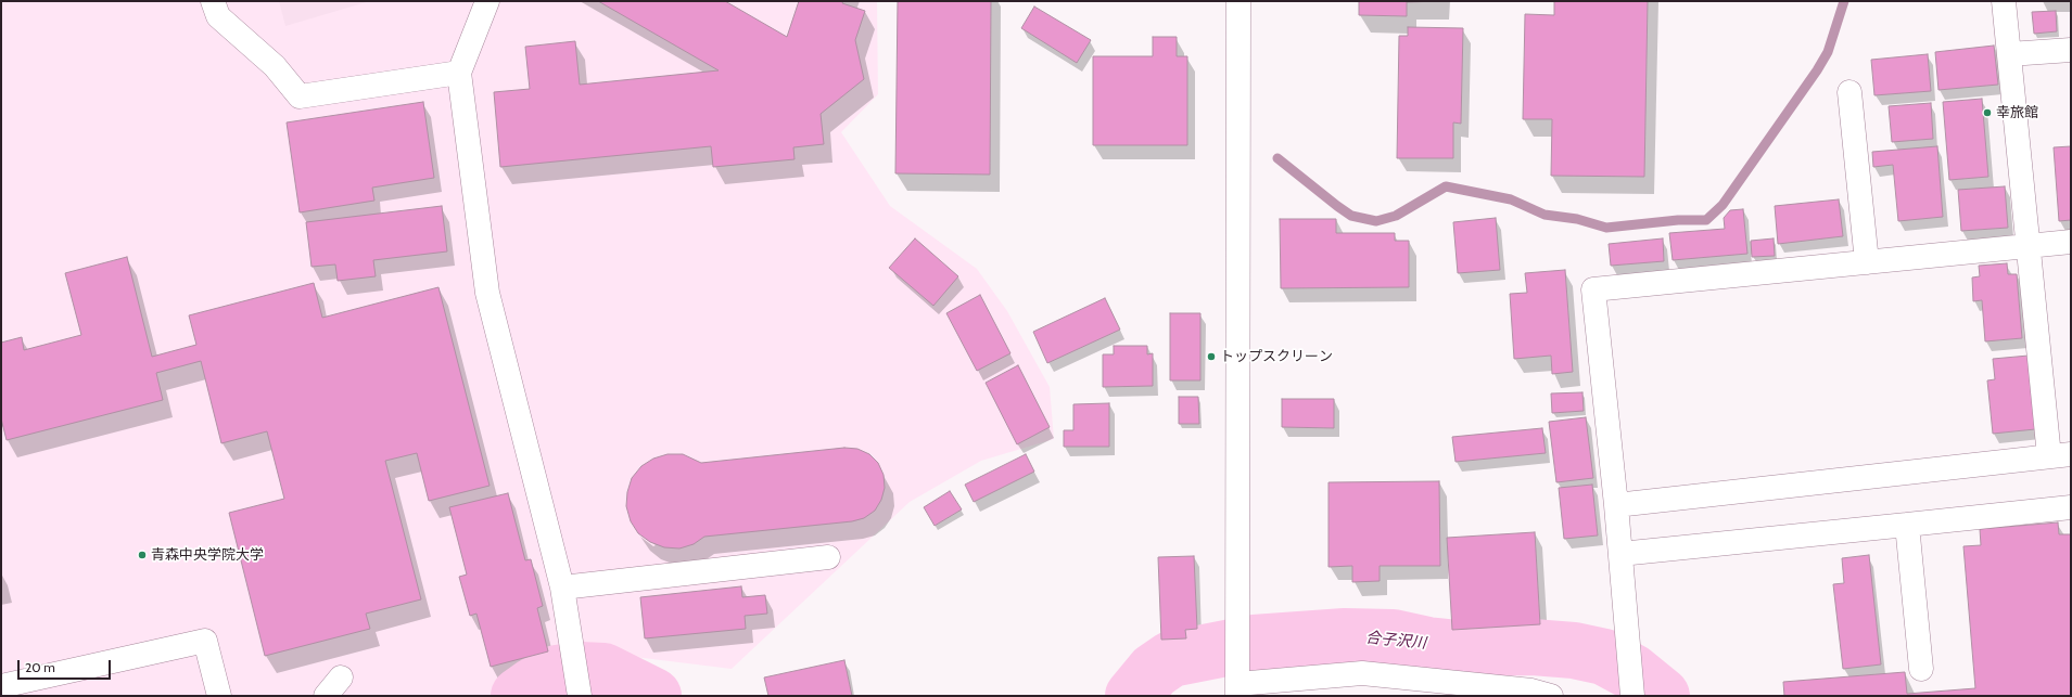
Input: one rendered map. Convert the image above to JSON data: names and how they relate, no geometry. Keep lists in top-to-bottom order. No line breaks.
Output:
{"water":["合子沢川"],"places":["幸旅館","トップスクリーン","青森中央学院大学"],"scale_bar":"20 m"}
